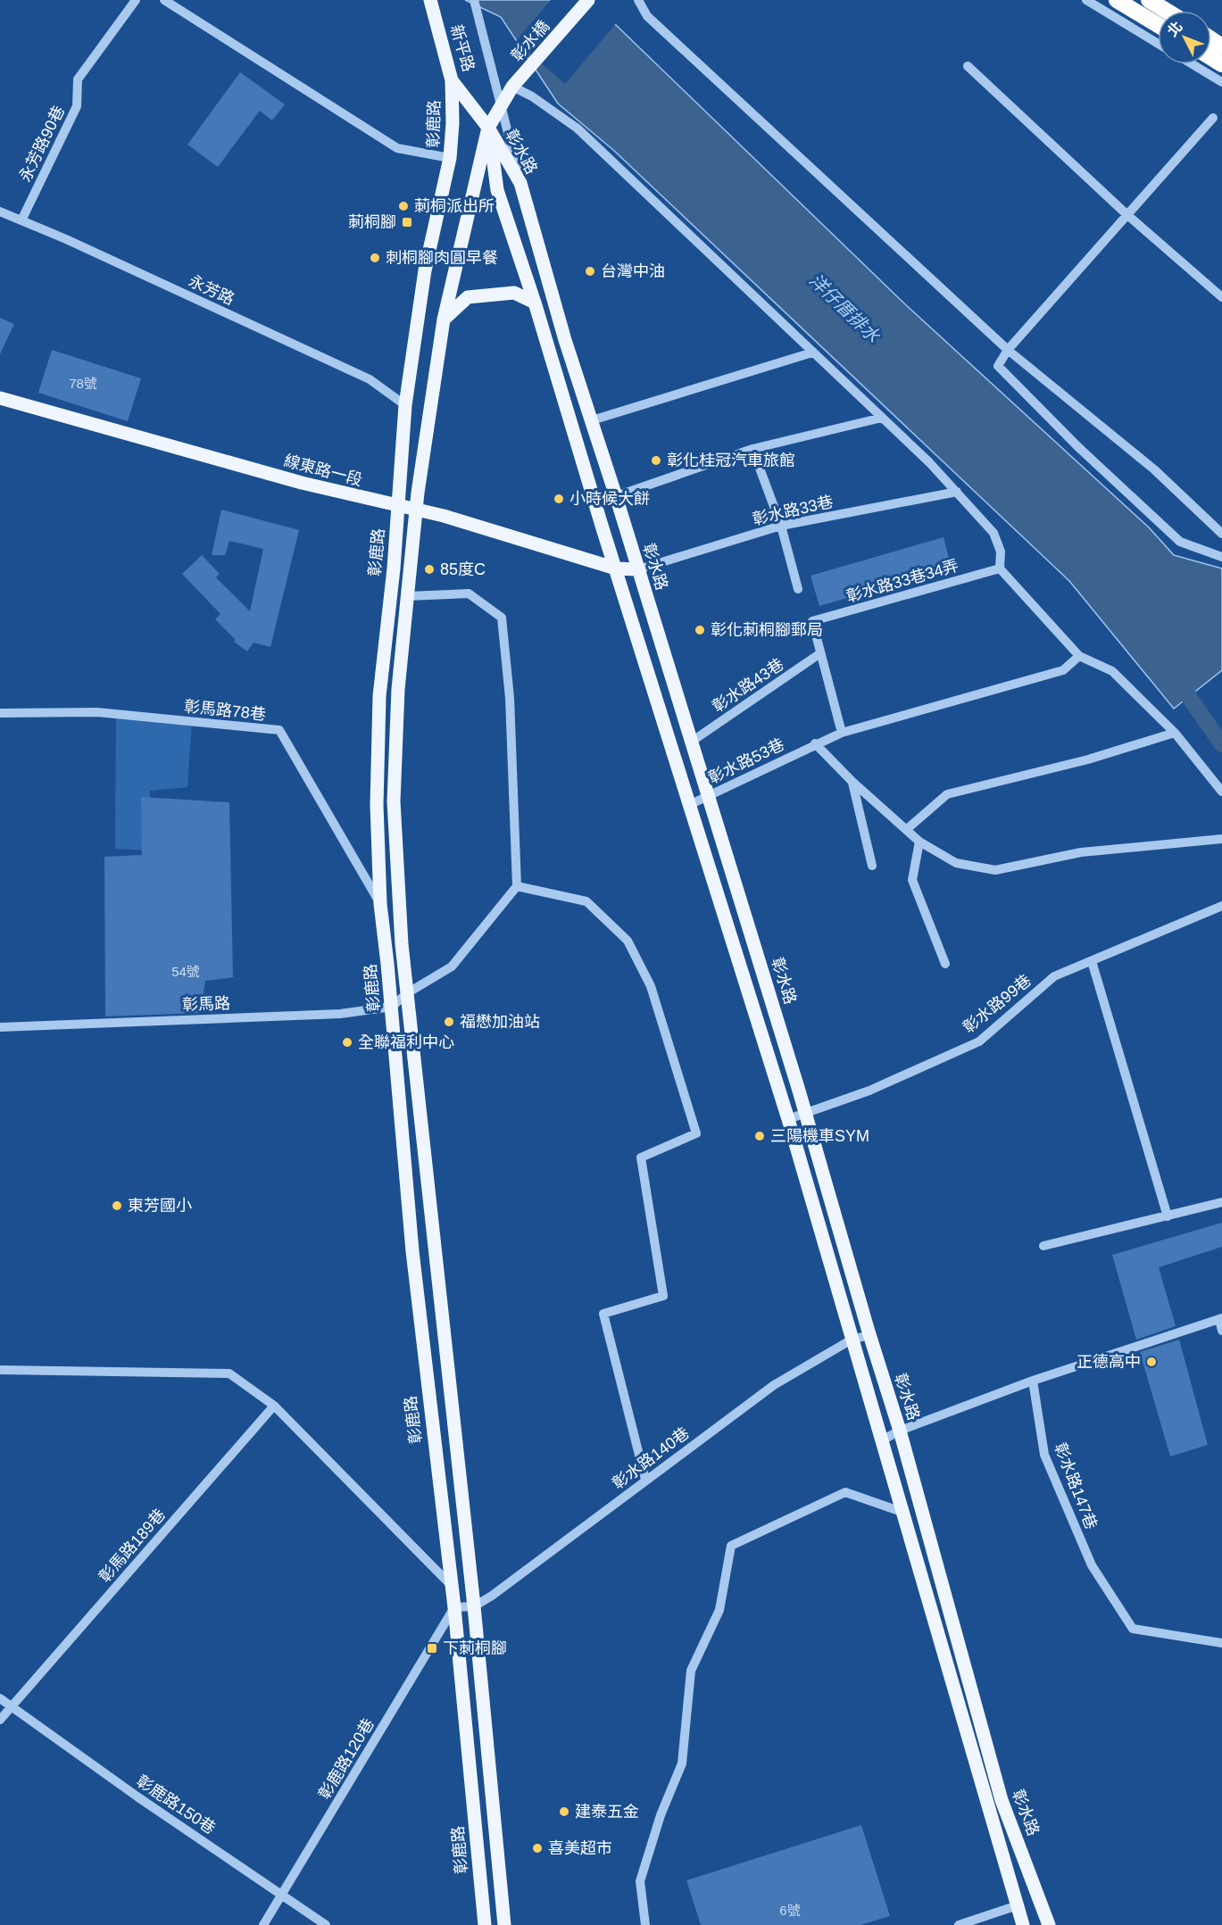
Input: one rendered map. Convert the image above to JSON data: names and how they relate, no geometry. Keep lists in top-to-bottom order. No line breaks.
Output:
{"streets":{"main road":["彰水橋","新平路","彰鹿路","彰水路","線東路一段"],"street":["永芳路90巷","永芳路","彰水路33巷","彰水路33巷34弄","彰水路43巷","彰馬路78巷","彰水路53巷","彰馬路","彰水路99巷","彰水路140巷","彰水路147巷","彰馬路189巷","彰鹿路120巷","彰鹿路150巷"]},"crossings":[["彰水橋","新平路"],["彰水橋","彰水路"],["新平路","彰鹿路"],["新平路","彰水路"],["彰鹿路","永芳路"],["彰鹿路","線東路一段"],["彰鹿路","彰馬路78巷"],["彰鹿路","彰馬路"],["彰鹿路","彰水路140巷"],["彰鹿路","彰鹿路120巷"],["永芳路90巷","永芳路"],["彰水路","線東路一段"],["彰水路","彰水路33巷"],["彰水路","彰水路43巷"],["彰水路","彰水路53巷"],["彰水路","彰水路99巷"],["彰水路","彰水路140巷"],["線東路一段","彰水路33巷"],["彰水路33巷34弄","彰水路43巷"],["彰水路140巷","彰鹿路120巷"],["彰馬路189巷","彰鹿路150巷"],["彰鹿路120巷","彰鹿路150巷"]],"water":["洋仔厝排水"],"places":{"other":["莿桐派出所","刺桐腳肉圓早餐","台灣中油","彰化桂冠汽車旅館","小時候大餅","85度C","彰化莿桐腳郵局","福懋加油站","全聯福利中心","三陽機車SYM","東芳國小","正德高中","建泰五金","喜美超市"],"transit":["莿桐腳","下莿桐腳"]},"house_numbers":["78號","54號","6號"],"north":"top left"}
